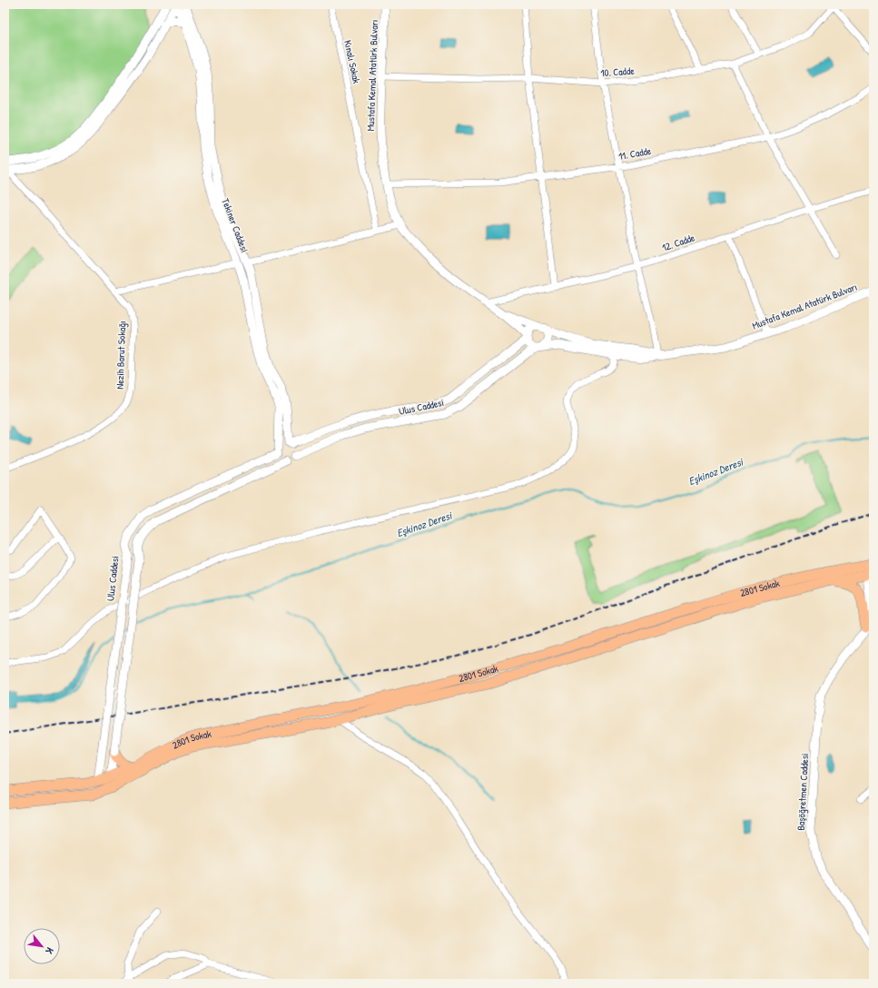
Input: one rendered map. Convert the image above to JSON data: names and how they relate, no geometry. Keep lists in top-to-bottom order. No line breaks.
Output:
{"streets":{"main road":["2801 Sokak"],"street":["Kınalı Sokak","10. Cadde","Mustafa Kemal Atatürk Bulvarı","11. Cadde","Tekiner Caddesi","12. Cadde","Nezih Barut Sokağı","Ulus Caddesi","Başöğretmen Caddesi"]},"crossings":[["10. Cadde","Mustafa Kemal Atatürk Bulvarı"],["Mustafa Kemal Atatürk Bulvarı","11. Cadde"],["Mustafa Kemal Atatürk Bulvarı","12. Cadde"],["Mustafa Kemal Atatürk Bulvarı","Ulus Caddesi"],["Tekiner Caddesi","Ulus Caddesi"],["Ulus Caddesi","2801 Sokak"]],"water":["Eşkinoz Deresi"],"north":"bottom right"}
